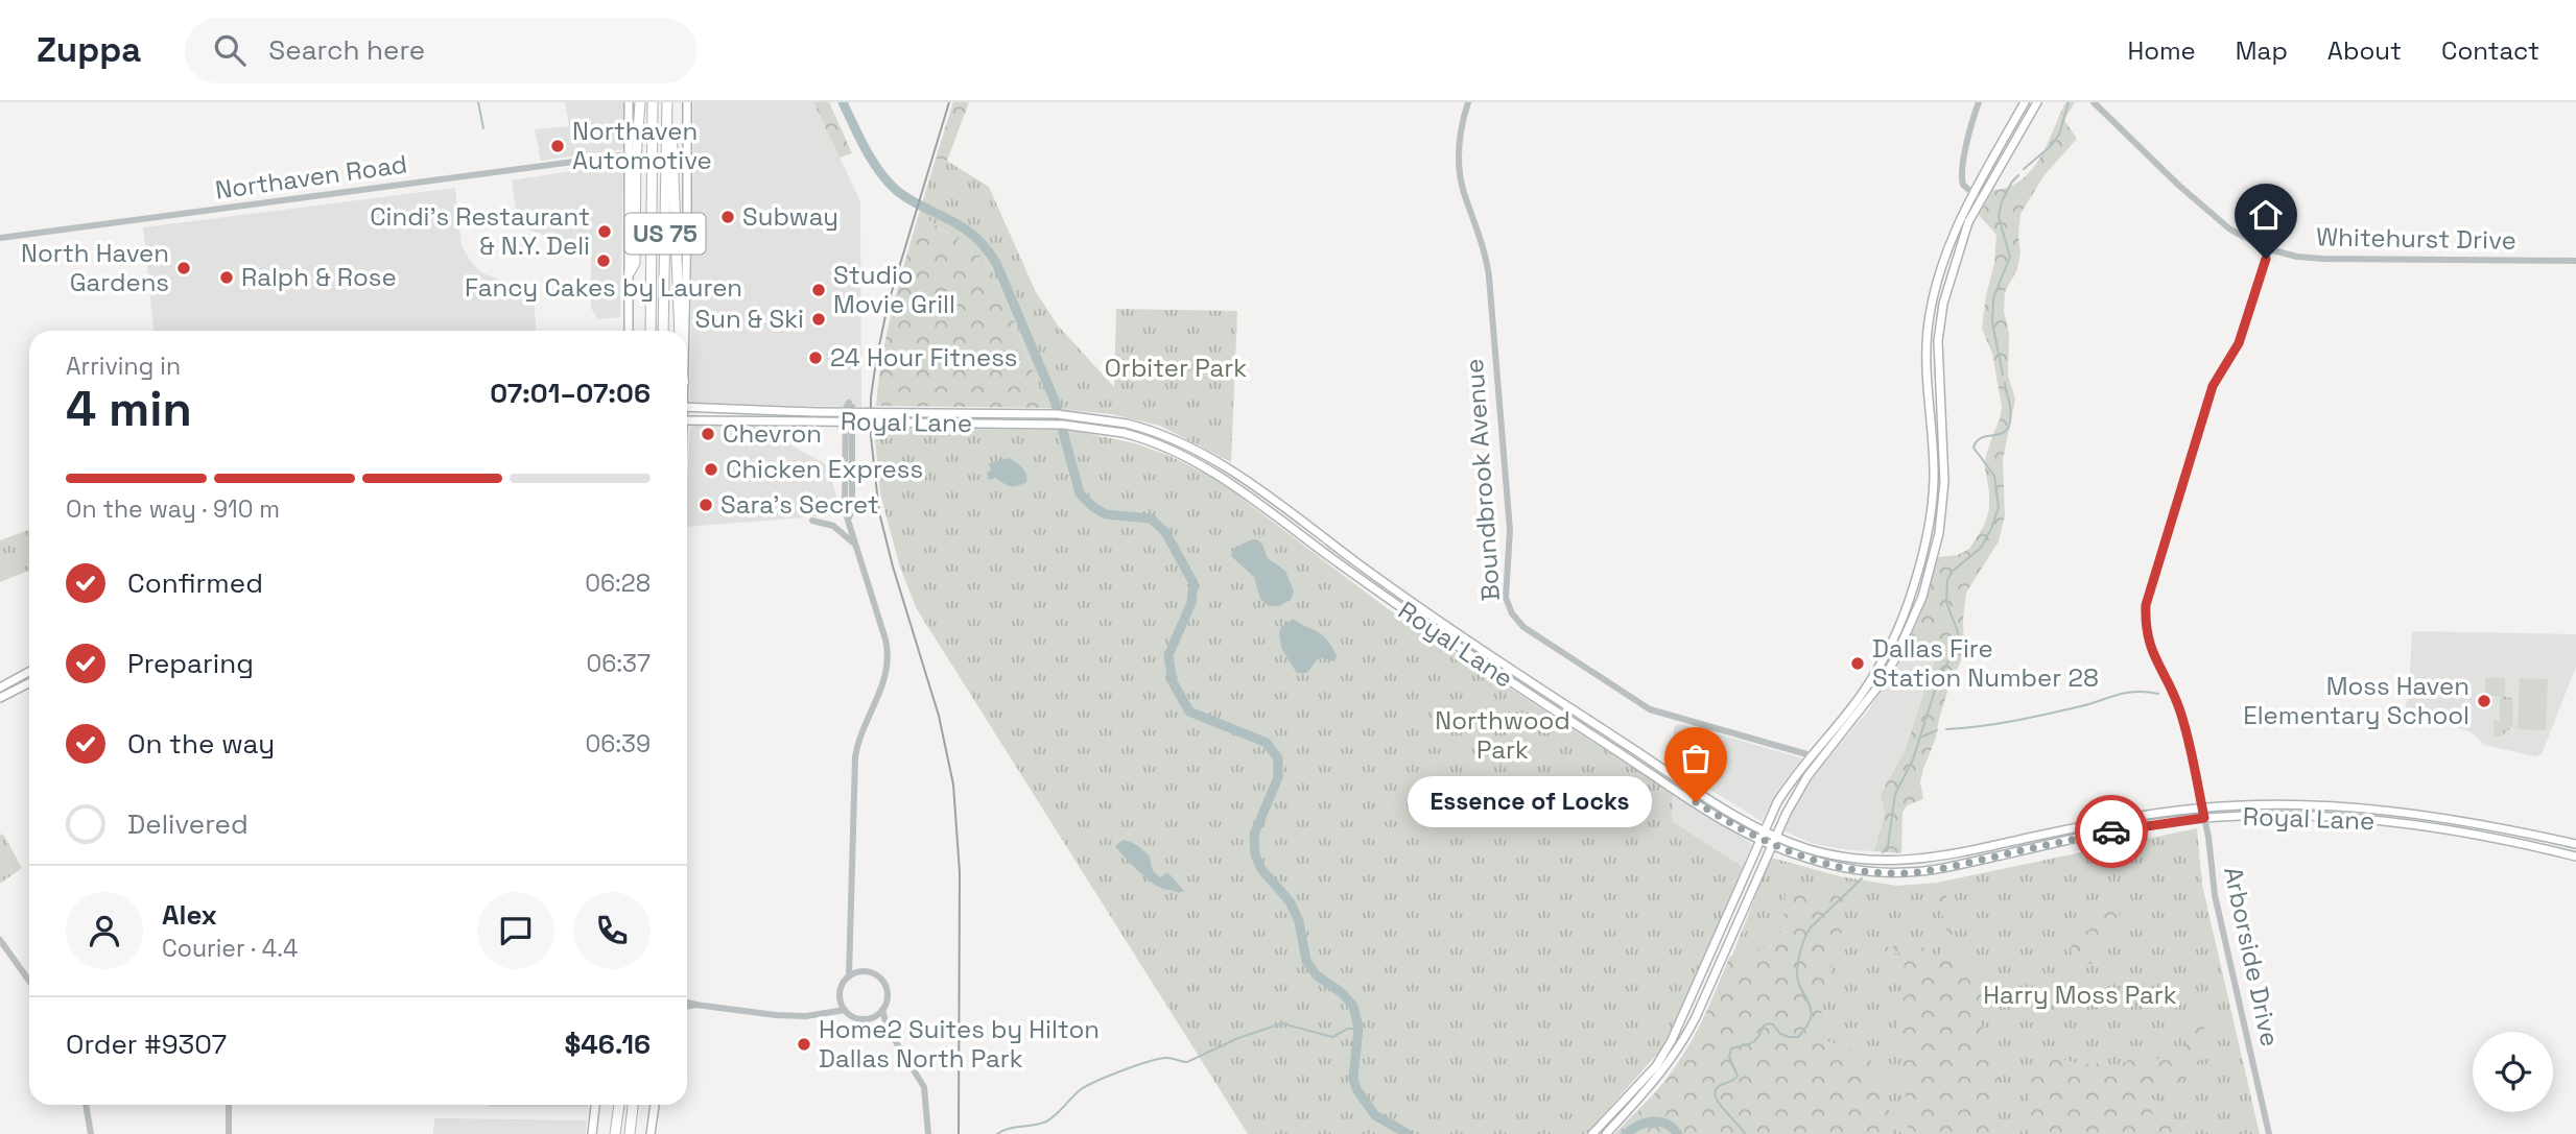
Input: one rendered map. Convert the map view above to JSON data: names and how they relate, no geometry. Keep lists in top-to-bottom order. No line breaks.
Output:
{"streets":{"highway":["US 75"],"main road":["Royal Lane"],"street":["Northaven Road","Whitehurst Drive","Boundbrook Avenue","Arborside Drive"]},"crossings":[["Whitehurst Drive","Arborside Drive"],["Royal Lane","Arborside Drive"]],"parks":["Orbiter Park","Northwood Park","Harry Moss Park"],"places":["Northaven Automotive","Subway","Cindi's Restaurant & N.Y. Deli","Fancy Cakes by Lauren","North Haven Gardens","Ralph & Rose","Studio Movie Grill","Sun & Ski","24 Hour Fitness","Chevron","Chicken Express","Sara's Secret","Dallas Fire Station Number 28","Moss Haven Elementary School","Essence of Locks","Home2 Suites by Hilton Dallas North Park"],"page":{"header":"Zuppa","search":"Search here","nav":["Home","Map","About","Contact"],"heading":["4 min","Arriving in","07:01–07:06"],"panel":["Alex","Courier · 4.4","Order #9307","$46.16"],"bar":"On the way · 910 m","list":[["Confirmed","06:28"],["Preparing","06:37"],["On the way","06:39"],"Delivered"],"bubble":"Essence of Locks"}}
